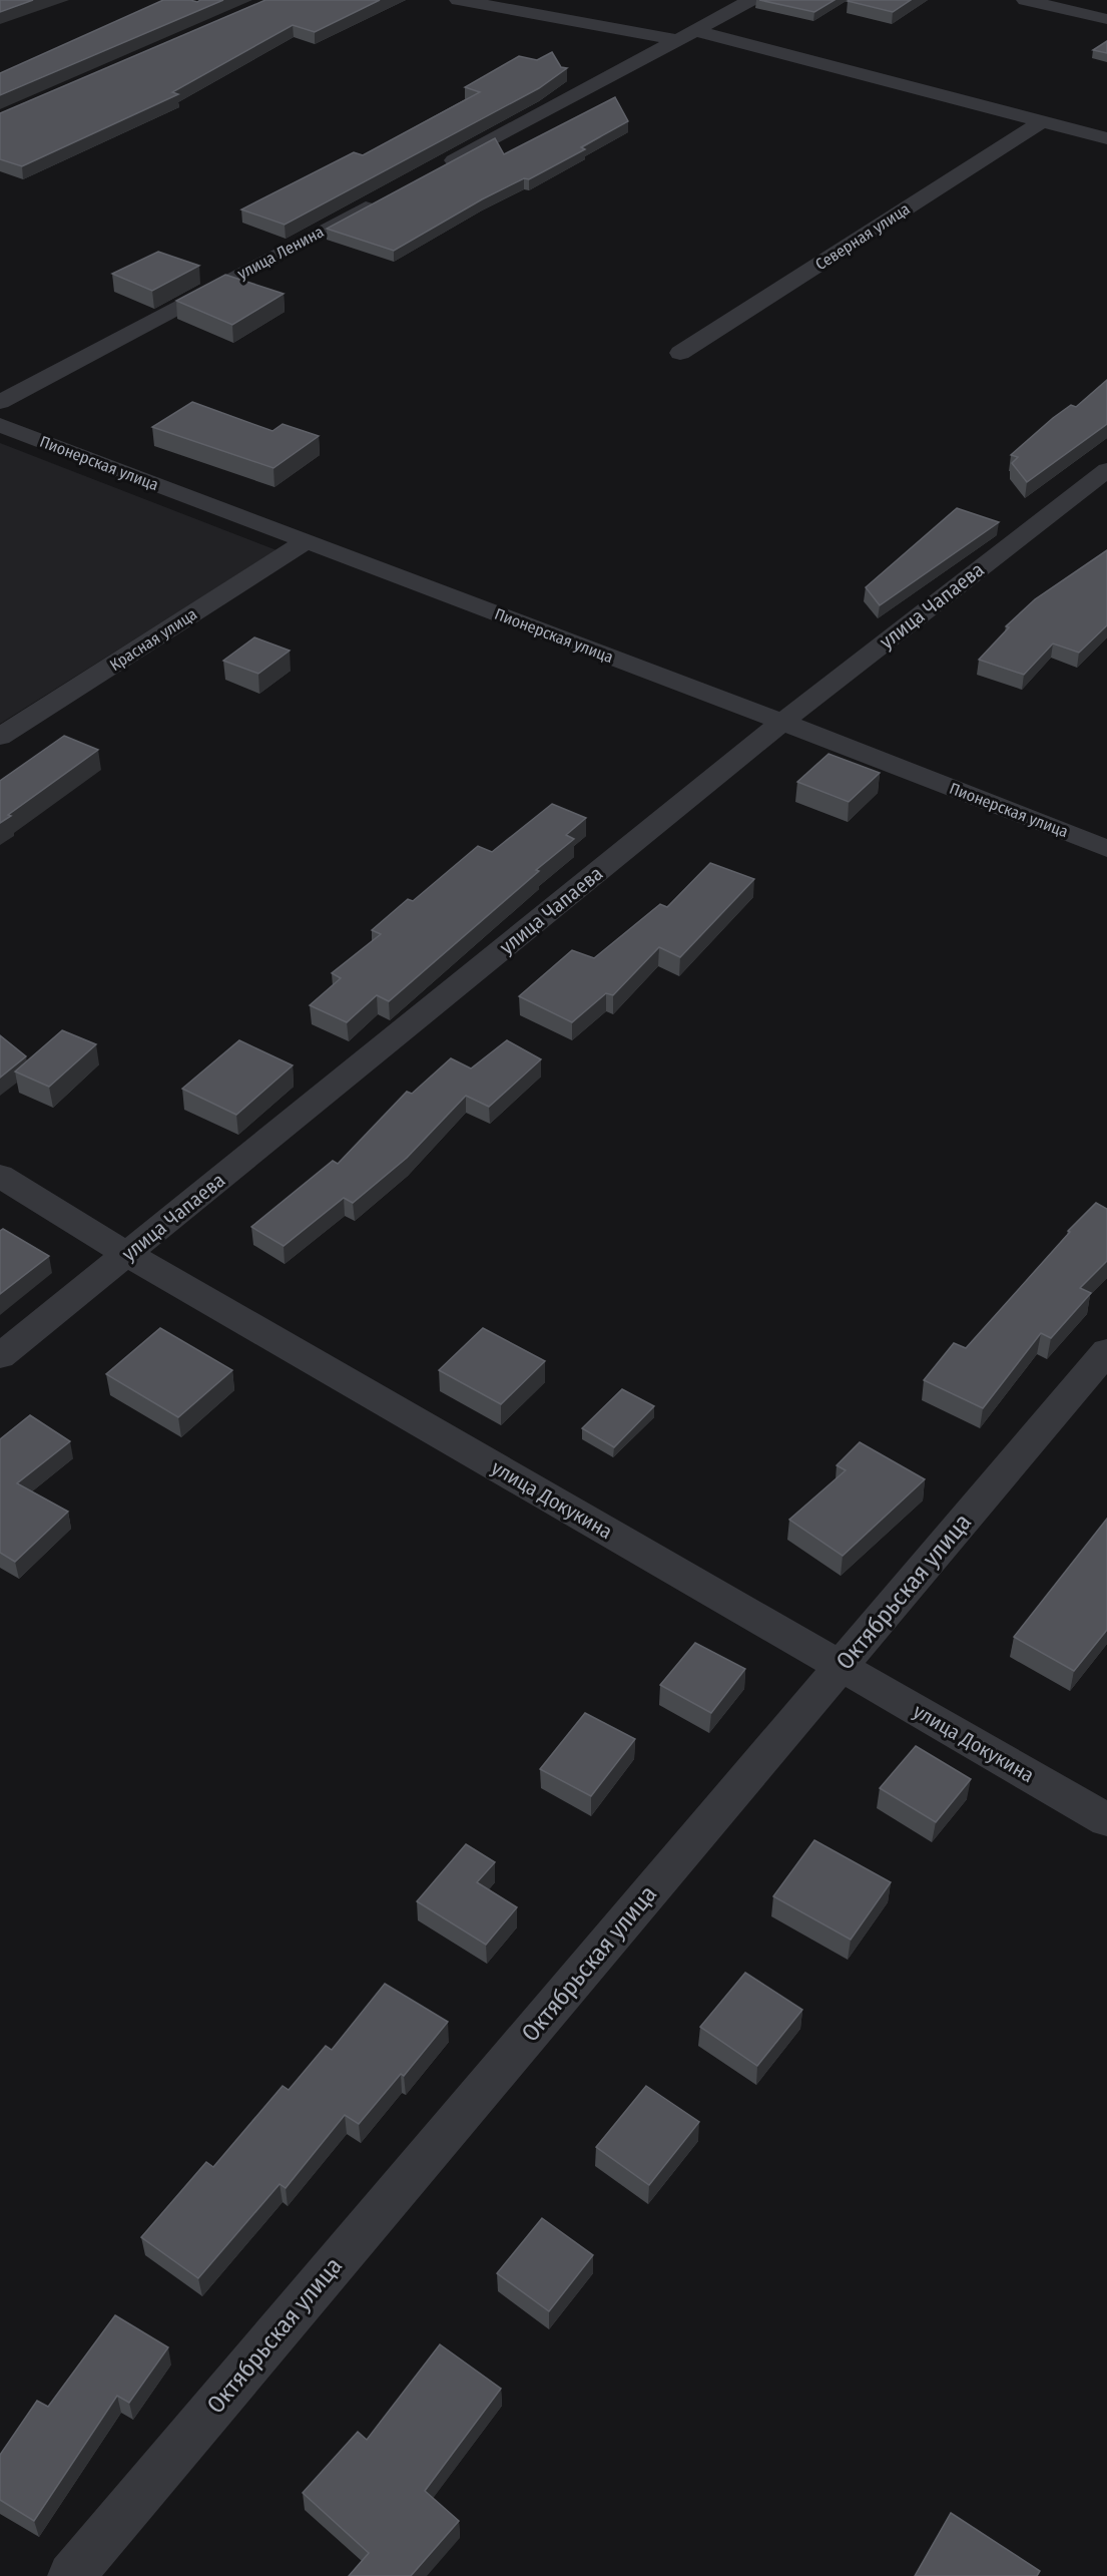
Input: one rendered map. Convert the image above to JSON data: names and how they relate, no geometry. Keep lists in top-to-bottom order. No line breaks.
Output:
{"streets":{"street":["Северная улица","улица Ленина","Пионерская улица","улица Чапаева","Красная улица","улица Докукина","Октябрьская улица"]},"crossings":[["Пионерская улица","улица Чапаева"],["Пионерская улица","Красная улица"],["улица Чапаева","улица Докукина"],["улица Докукина","Октябрьская улица"]]}
